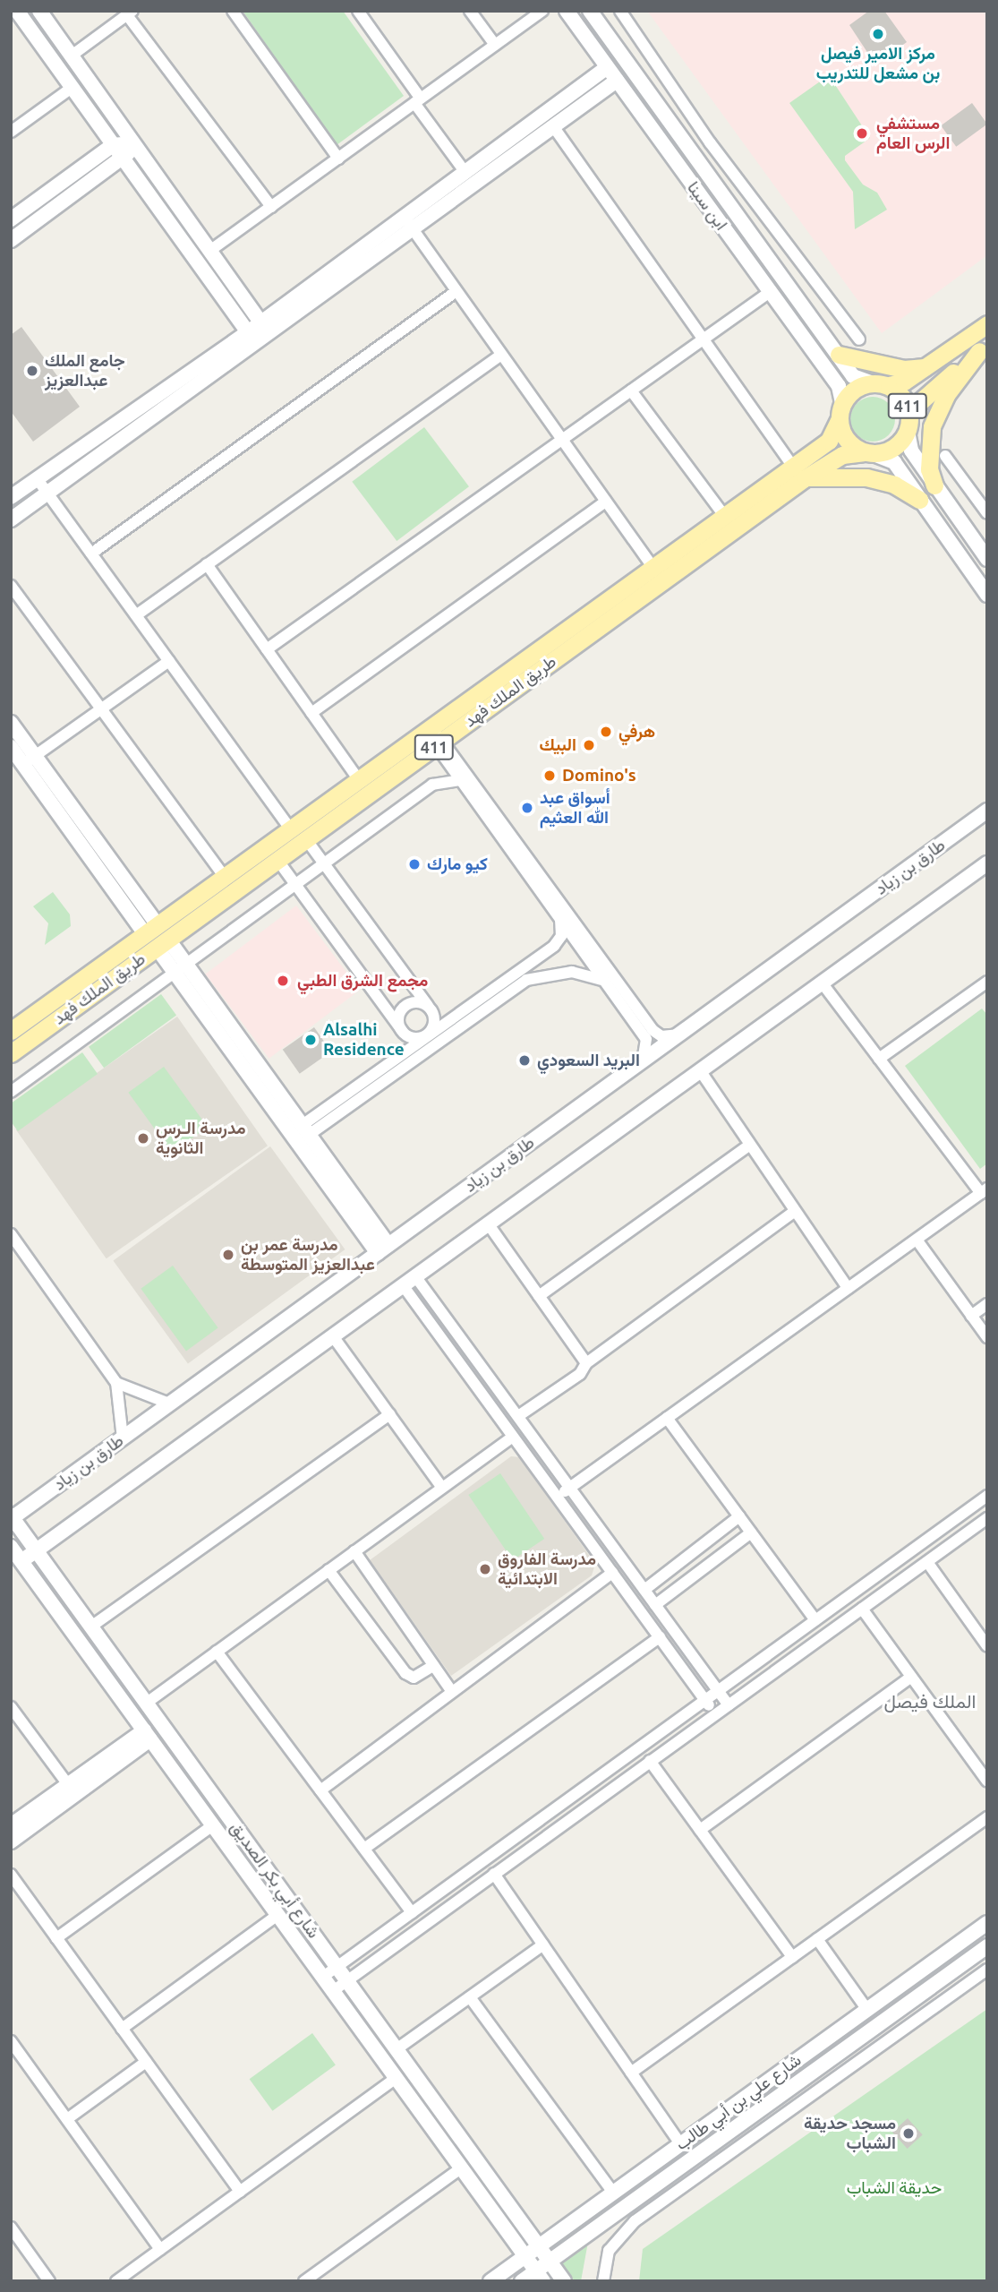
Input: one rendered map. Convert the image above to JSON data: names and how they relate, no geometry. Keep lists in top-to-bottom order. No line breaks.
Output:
{"streets":{"main road":["411","طريق الملك فهد"],"street":["ابن سينا","طارق بن زياد","شارع أبي بكر الصديق","شارع علي بن أبي طالب"]},"crossings":[["ابن سينا","411"],["ابن سينا","طريق الملك فهد"],["411","طريق الملك فهد"],["طارق بن زياد","شارع أبي بكر الصديق"],["شارع أبي بكر الصديق","شارع علي بن أبي طالب"]],"districts":["الملك فيصل"],"parks":["حديقة الشباب"],"places":["مركز الامير فيصل بن مشعل للتدريب","مستشفي الرس العام","جامع الملك عبدالعزيز","هرفي","البيك","Domino's","أسواق عبد الله العثيم","كيو مارك","مجمع الشرق الطبي","Alsalhi Residence","البريد السعودي","مدرسة الـرس الثانوية","مدرسة عمر بن عبدالعزيز المتوسطة","مدرسة الفاروق الابتدائية","مسجد حديقة الشباب"]}
